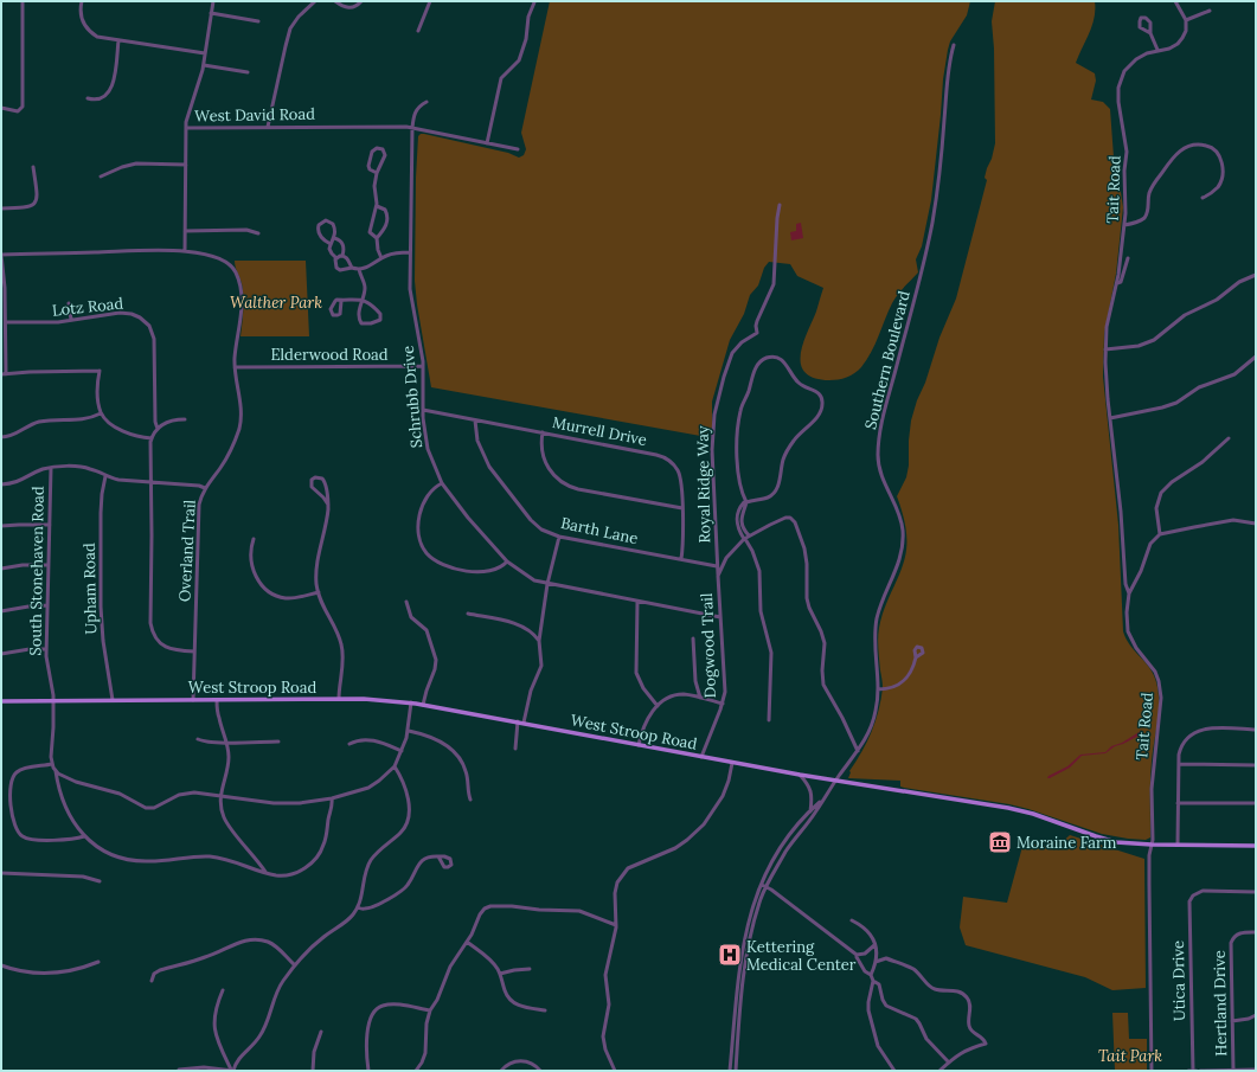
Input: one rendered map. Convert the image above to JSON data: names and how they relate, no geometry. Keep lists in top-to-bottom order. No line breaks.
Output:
{"streets":{"main road":["West Stroop Road"],"street":["West David Road","Tait Road","Lotz Road","Elderwood Road","Southern Boulevard","Schrubb Drive","Murrell Drive","Royal Ridge Way","Barth Lane","Overland Trail","South Stonehaven Road","Upham Road","Dogwood Trail","Utica Drive","Hertland Drive"]},"crossings":[["West David Road","Schrubb Drive"],["West David Road","Overland Trail"],["Tait Road","West Stroop Road"],["Elderwood Road","Schrubb Drive"],["Elderwood Road","Overland Trail"],["Southern Boulevard","Dogwood Trail"],["Southern Boulevard","West Stroop Road"],["Schrubb Drive","Murrell Drive"],["Schrubb Drive","Dogwood Trail"],["Murrell Drive","Barth Lane"],["Royal Ridge Way","Barth Lane"],["Royal Ridge Way","Dogwood Trail"],["Overland Trail","West Stroop Road"],["South Stonehaven Road","West Stroop Road"],["Upham Road","West Stroop Road"],["Dogwood Trail","West Stroop Road"]],"parks":["Walther Park","Tait Park"],"places":{"museum":["Moraine Farm"],"hospital":["Kettering Medical Center"]}}
